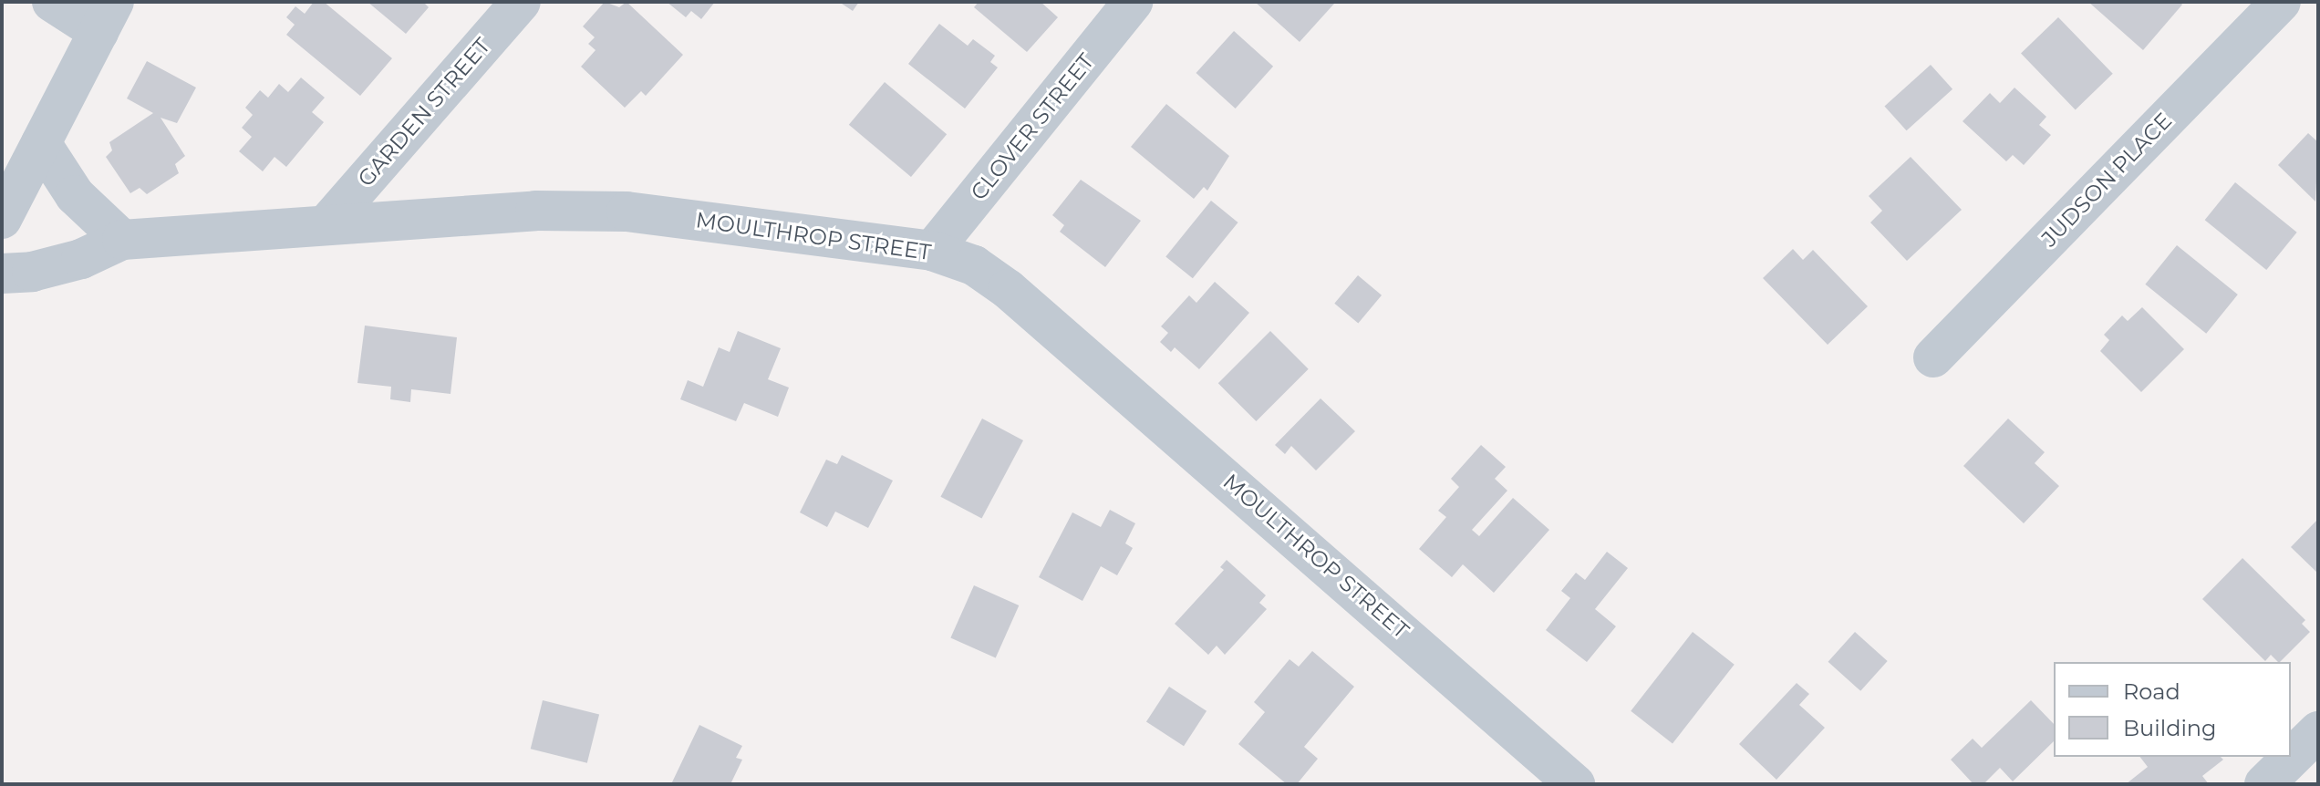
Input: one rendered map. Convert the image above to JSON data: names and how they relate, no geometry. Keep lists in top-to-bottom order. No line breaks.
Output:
{"streets":{"street":["GARDEN STREET","CLOVER STREET","JUDSON PLACE","MOULTHROP STREET"]},"crossings":[["GARDEN STREET","MOULTHROP STREET"],["CLOVER STREET","MOULTHROP STREET"]],"legend":["Road","Building"]}
